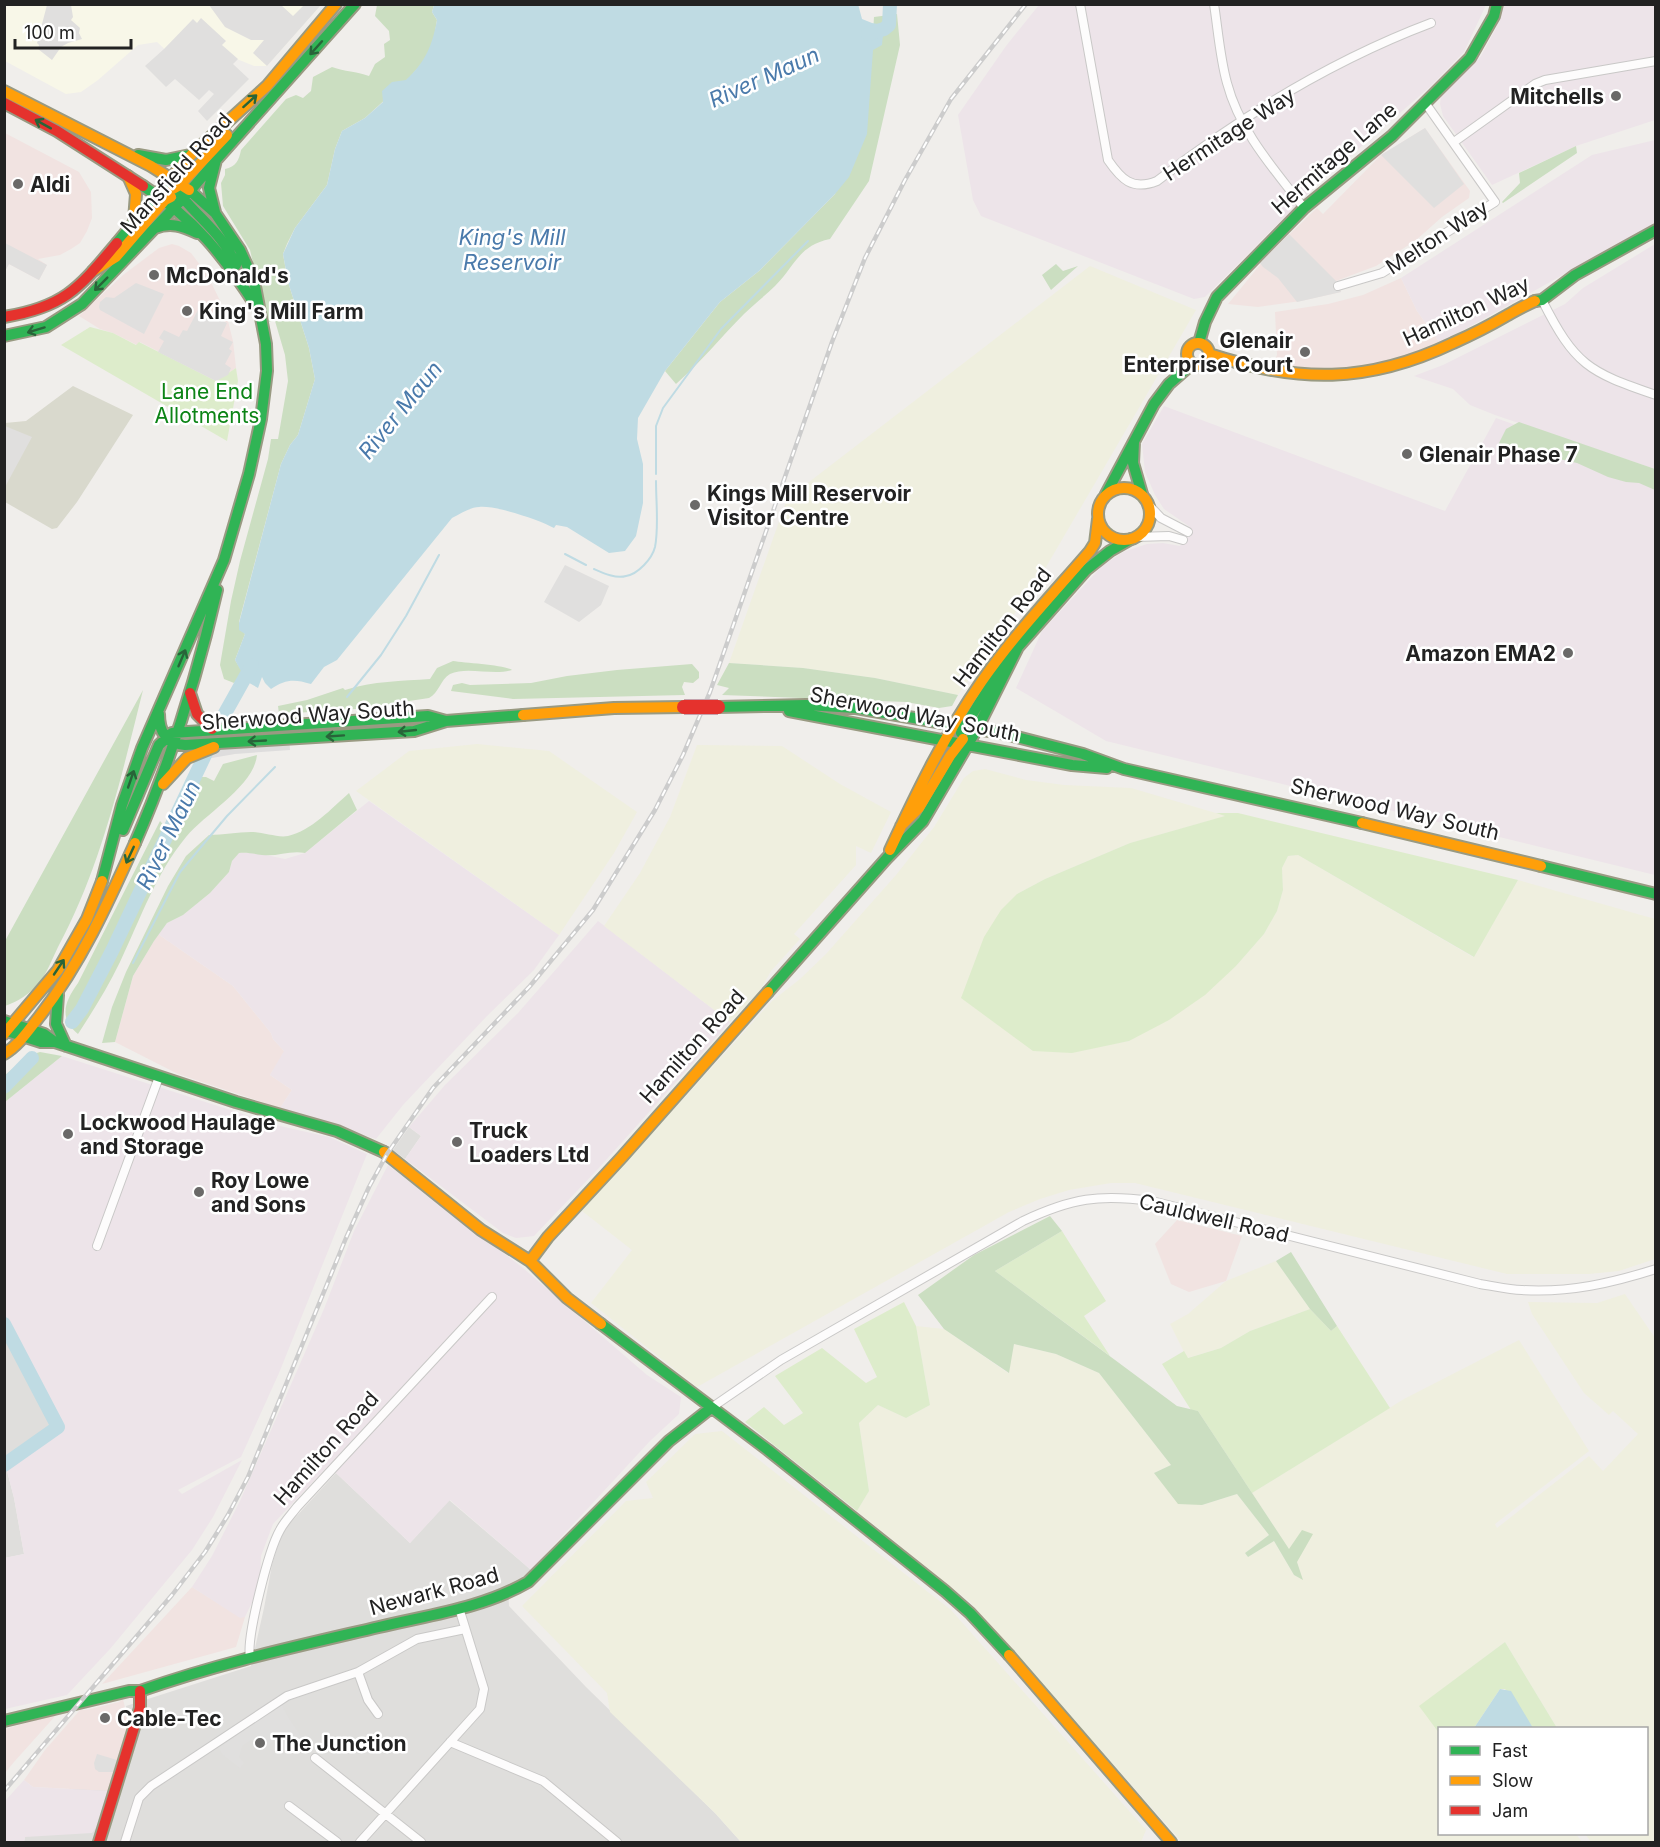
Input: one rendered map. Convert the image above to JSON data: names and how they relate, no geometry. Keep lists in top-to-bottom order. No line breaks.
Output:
{"streets":{"main road":["Hermitage Lane","Mansfield Road","Hamilton Way","Hamilton Road","Sherwood Way South","Newark Road"],"street":["Hermitage Way","Melton Way","Cauldwell Road"]},"crossings":[["Hermitage Lane","Melton Way"],["Hermitage Lane","Hamilton Way"],["Hermitage Lane","Hamilton Road"],["Hamilton Way","Hamilton Road"],["Hamilton Road","Sherwood Way South"],["Hamilton Road","Newark Road"],["Cauldwell Road","Newark Road"]],"water":["River Maun","King's Mill Reservoir"],"parks":["Lane End Allotments"],"places":["Mitchells","Aldi","McDonald's","King's Mill Farm","Glenair Enterprise Court","Glenair Phase 7","Kings Mill Reservoir Visitor Centre","Amazon EMA2","Lockwood Haulage and Storage","Truck Loaders Ltd","Roy Lowe and Sons","Cable-Tec","The Junction"],"legend":["Fast","Slow","Jam"],"scale_bar":"100 m"}
